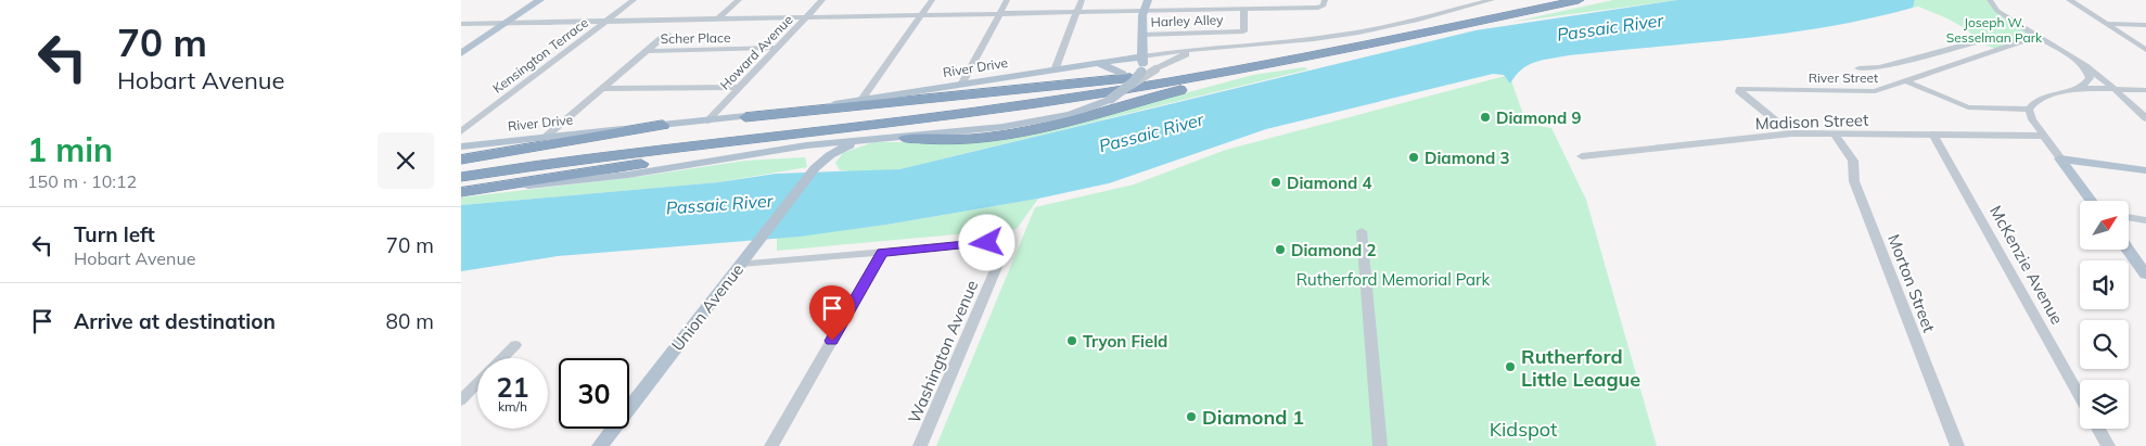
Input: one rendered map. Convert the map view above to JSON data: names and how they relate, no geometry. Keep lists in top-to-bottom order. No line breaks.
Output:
{"streets":{"main road":["River Drive","Union Avenue"],"street":["Harley Alley","Scher Place","Howard Avenue","Kensington Terrace","River Street","Madison Street","McKenzie Avenue","Morton Street","Washington Avenue"]},"crossings":[["Scher Place","Howard Avenue"],["Howard Avenue","River Drive"],["River Street","Madison Street"],["Madison Street","McKenzie Avenue"],["Madison Street","Morton Street"]],"water":["Passaic River"],"parks":["Joseph W. Sesselman Park","Rutherford Memorial Park","Kidspot"],"places":["Diamond 9","Diamond 3","Diamond 4","Diamond 2","Tryon Field","Rutherford Little League","Diamond 1"],"north":"top right","page":{"turn":["70 m","Hobart Avenue"],"heading":["1 min","150 m · 10:12"],"list":[{"name":"Turn left","note":"Hobart Avenue","value":"70 m"},{"name":"Arrive at destination","value":"80 m"}],"speed":"21 km/h","limit":"30"}}
